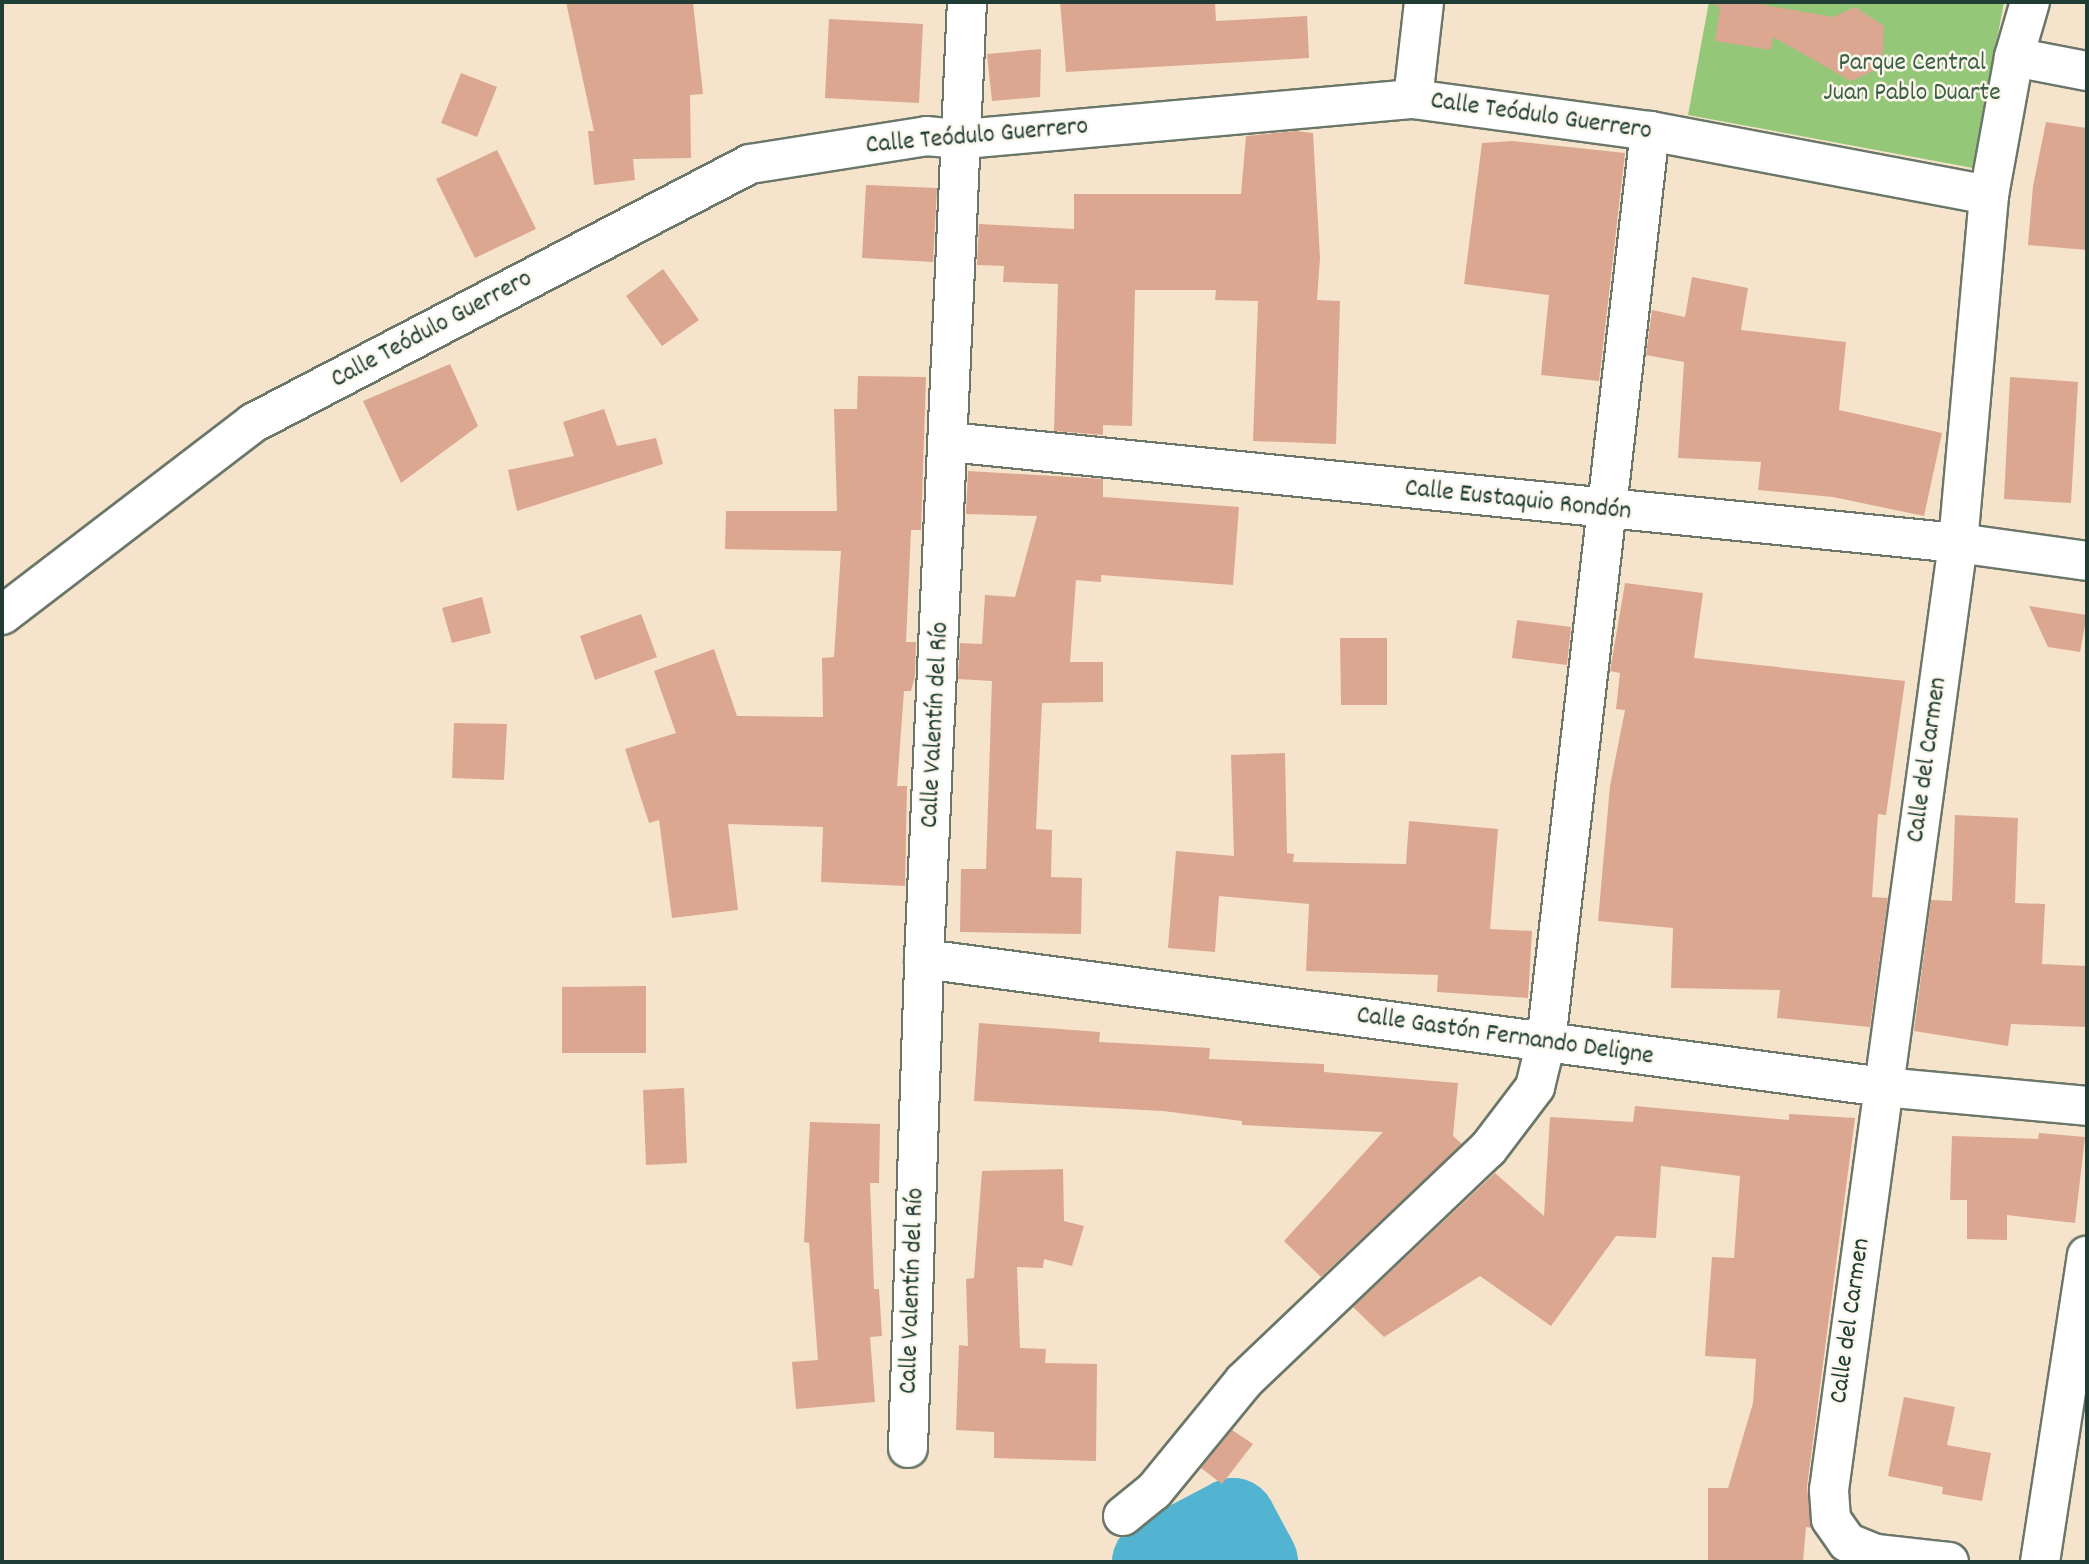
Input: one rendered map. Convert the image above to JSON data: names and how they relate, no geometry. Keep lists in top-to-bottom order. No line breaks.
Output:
{"streets":{"street":["Calle Teódulo Guerrero","Calle Eustaquio Rondón","Calle Valentín del Río","Calle del Carmen","Calle Gastón Fernando Deligne"]},"crossings":[["Calle Teódulo Guerrero","Calle Valentín del Río"],["Calle Teódulo Guerrero","Calle del Carmen"],["Calle Eustaquio Rondón","Calle Valentín del Río"],["Calle Eustaquio Rondón","Calle del Carmen"],["Calle Valentín del Río","Calle Gastón Fernando Deligne"],["Calle del Carmen","Calle Gastón Fernando Deligne"]],"parks":["Parque Central Juan Pablo Duarte"]}
